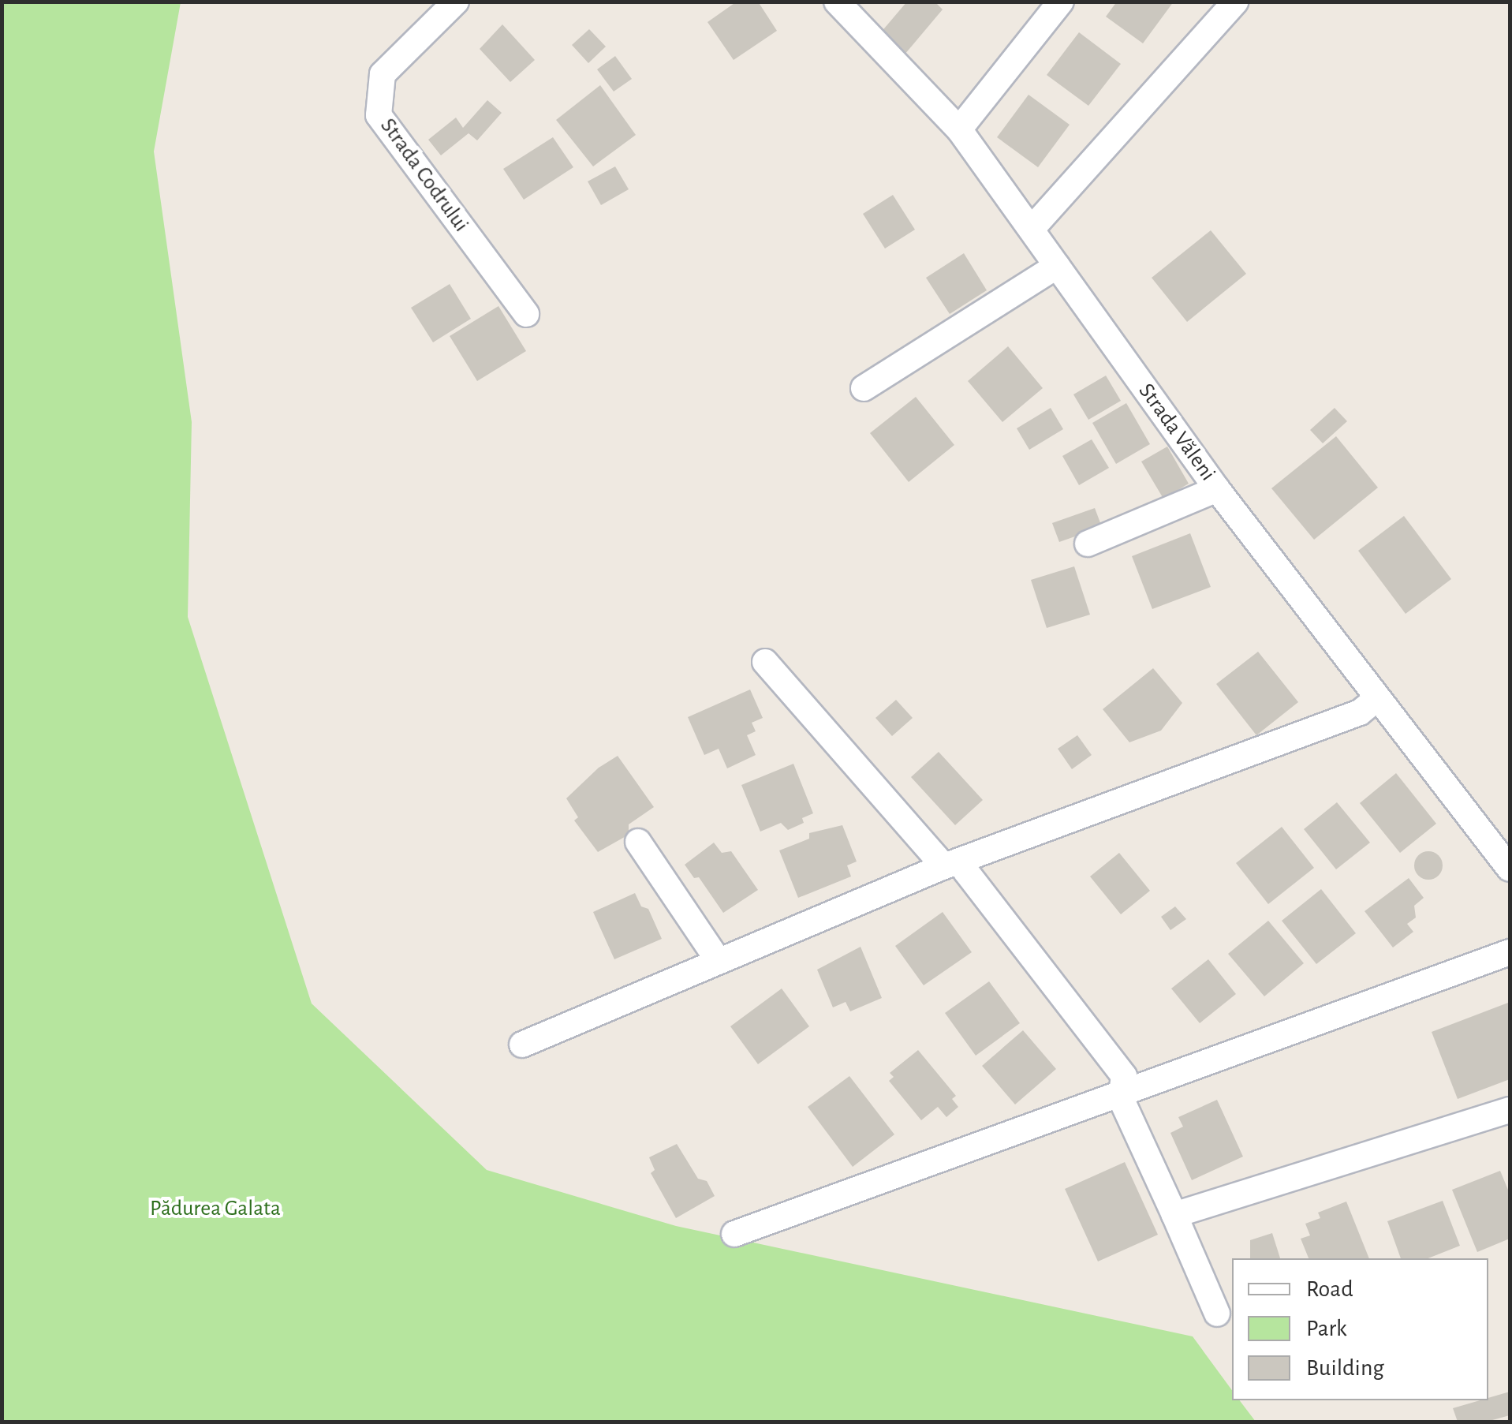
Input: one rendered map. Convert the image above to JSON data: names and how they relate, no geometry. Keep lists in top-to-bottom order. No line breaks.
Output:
{"streets":{"street":["Strada Codrului","Strada Văleni"]},"parks":["Pădurea Galata"],"legend":["Road","Park","Building"]}
